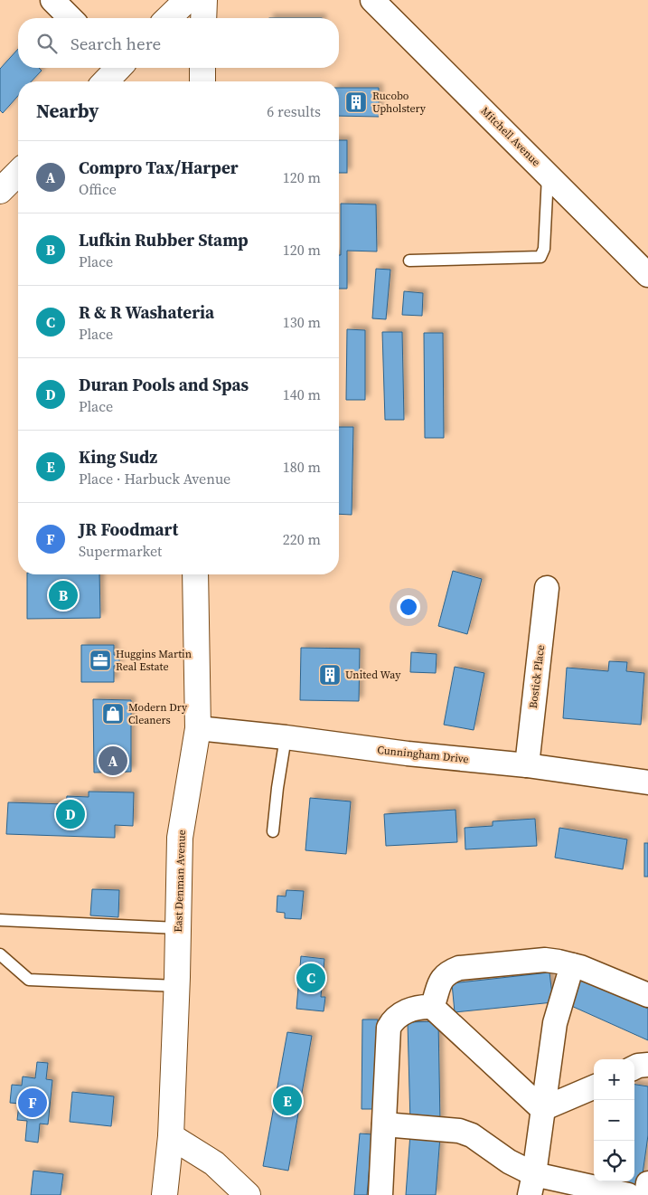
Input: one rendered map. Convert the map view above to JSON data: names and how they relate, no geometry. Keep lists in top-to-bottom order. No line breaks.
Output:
{"streets":{"main road":["East Denman Avenue"],"street":["Mitchell Avenue","Bostick Place","Cunningham Drive"]},"crossings":[["Bostick Place","Cunningham Drive"],["Cunningham Drive","East Denman Avenue"]],"places":{"building":["Rucobo Upholstery","United Way"],"office":["Huggins Martin Real Estate"],"shop":["Modern Dry Cleaners"]},"page":{"search":"Search here","heading":["Nearby","6 results"],"list":[{"mark":"A","name":"Compro Tax/Harper","note":"Office","value":"120 m"},{"mark":"B","name":"Lufkin Rubber Stamp","note":"Place","value":"120 m"},{"mark":"C","name":"R & R Washateria","note":"Place","value":"130 m"},{"mark":"D","name":"Duran Pools and Spas","note":"Place","value":"140 m"},{"mark":"E","name":"King Sudz","note":"Place · Harbuck Avenue","value":"180 m"},{"mark":"F","name":"JR Foodmart","note":"Supermarket","value":"220 m"}],"pins":["B","A","D","C","E","F"],"map_buttons":["+","−"]}}
